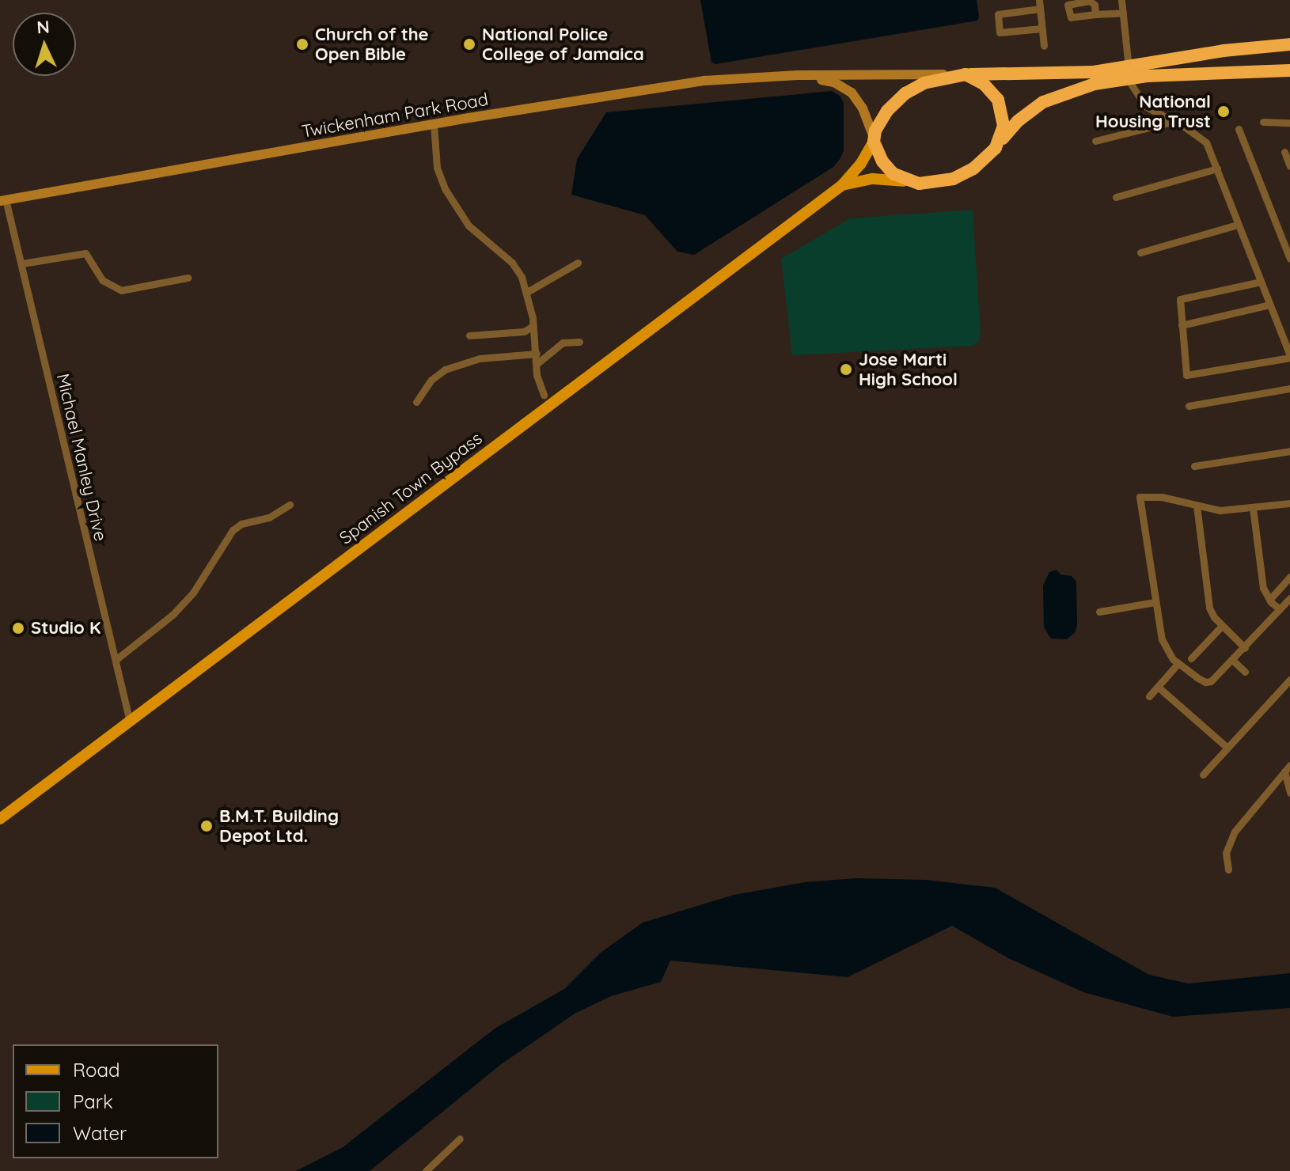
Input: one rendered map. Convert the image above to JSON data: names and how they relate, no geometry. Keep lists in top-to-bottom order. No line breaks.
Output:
{"streets":{"main road":["Twickenham Park Road","Spanish Town Bypass"],"street":["Michael Manley Drive"]},"crossings":[["Twickenham Park Road","Michael Manley Drive"],["Michael Manley Drive","Spanish Town Bypass"]],"places":["Church of the Open Bible","National Police College of Jamaica","National Housing Trust","Jose Marti High School","Studio K","B.M.T. Building Depot Ltd."],"legend":["Road","Park","Water"],"north":"top"}
